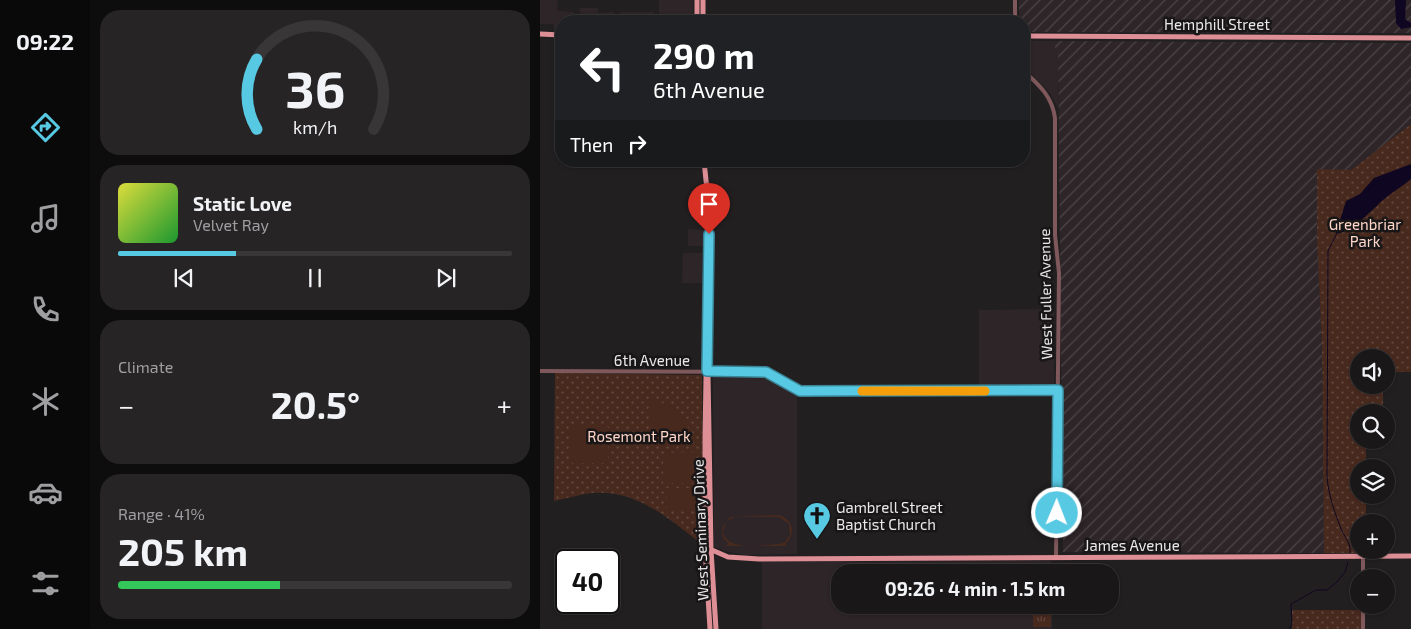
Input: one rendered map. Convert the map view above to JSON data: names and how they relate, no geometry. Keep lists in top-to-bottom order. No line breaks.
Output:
{"streets":{"main road":["Hemphill Street","West Seminary Drive","James Avenue"],"street":["West Fuller Avenue","6th Avenue"]},"crossings":[["West Fuller Avenue","6th Avenue"],["West Fuller Avenue","James Avenue"],["6th Avenue","West Seminary Drive"],["West Seminary Drive","James Avenue"]],"parks":["Greenbriar Park","Rosemont Park"],"places":{"church":["Gambrell Street Baptist Church"]},"page":{"tabs":"09:22","turn":["290 m","6th Avenue"],"then":"Then","song":["Static Love","Velvet Ray"],"tile":["Climate",["Range · 41%","205 km"]],"map_buttons":["+","−"],"heat":["−","20.5°","+"],"limit":"40","trip":"09:26 · 4 min · 1.5 km","gauge":["36","km/h"]}}
